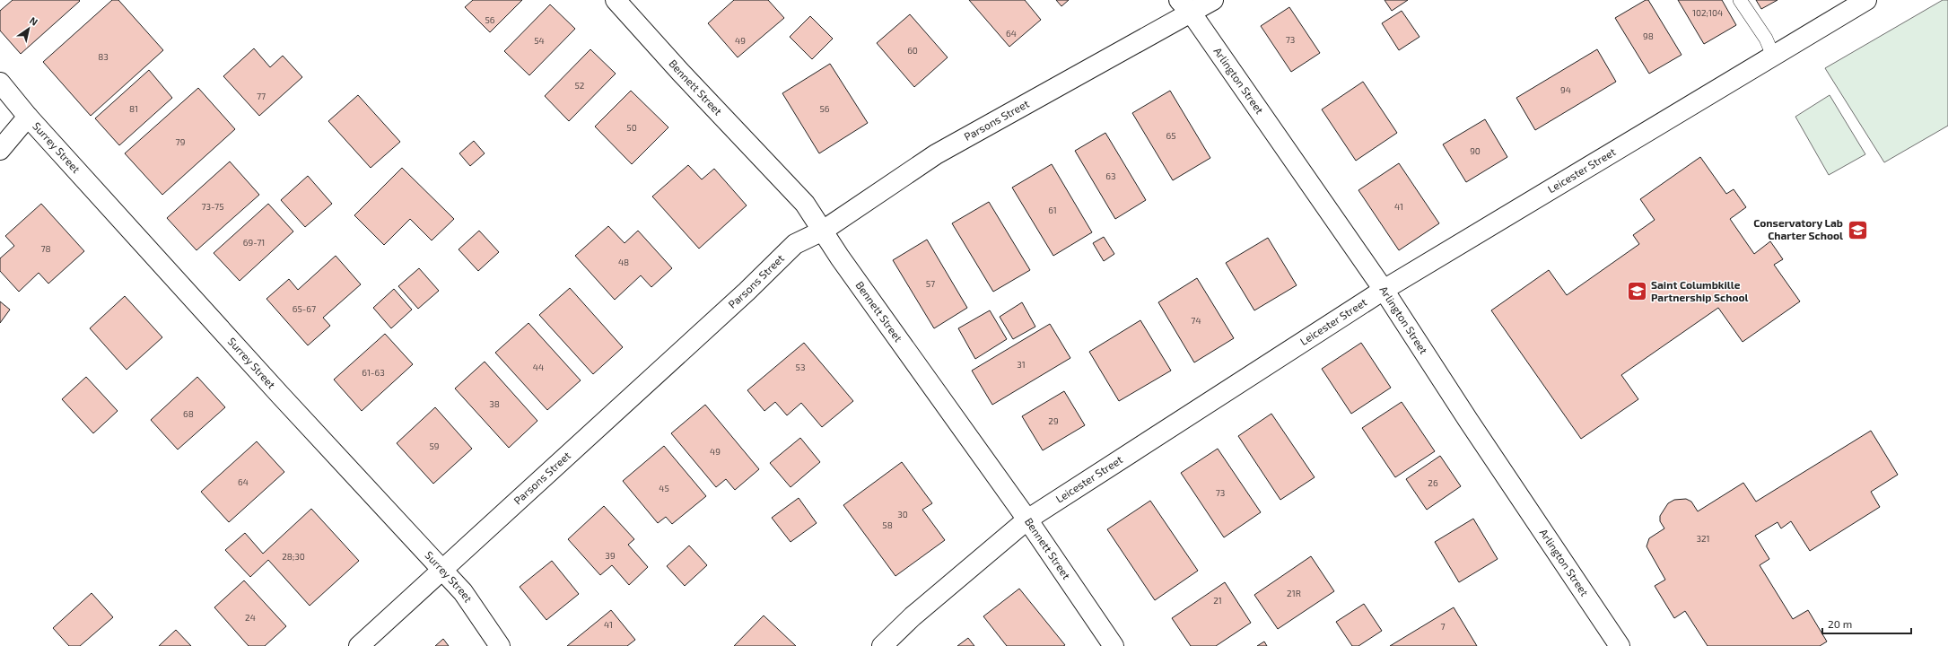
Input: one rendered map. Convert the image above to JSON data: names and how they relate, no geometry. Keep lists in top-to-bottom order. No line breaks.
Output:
{"streets":{"street":["Arlington Street","Bennett Street","Parsons Street","Surrey Street","Leicester Street"]},"crossings":[["Arlington Street","Parsons Street"],["Arlington Street","Leicester Street"],["Bennett Street","Parsons Street"],["Bennett Street","Leicester Street"],["Parsons Street","Surrey Street"]],"places":{"school or university":["Conservatory Lab Charter School","Saint Columbkille Partnership School"]},"house_numbers":["102;104","56","64","98","73","54","49","60","83","52","94","77","81","56","50","65","79","90","63","73-75","41","61","69-71","78","48","57","65-67","74","31","44","53","61-63","38","68","29","59","49","64","26","45","73","30","58","321","39","28;30","21R","21","24","41","7"],"scale_bar":"20 m","north":"top right"}
